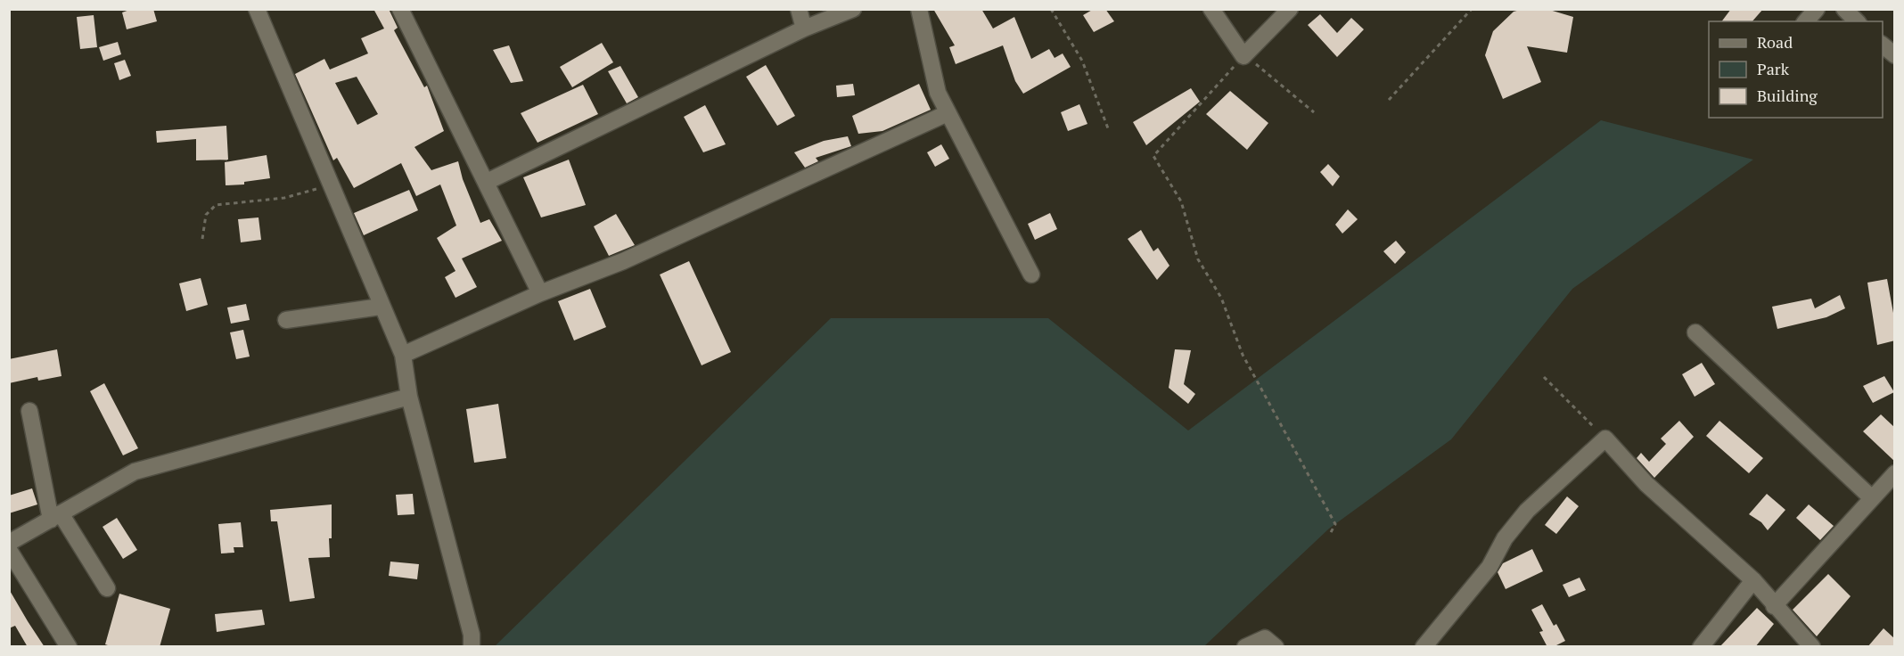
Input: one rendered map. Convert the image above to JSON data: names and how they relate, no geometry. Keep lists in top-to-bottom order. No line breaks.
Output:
{"legend":["Road","Park","Building"]}
